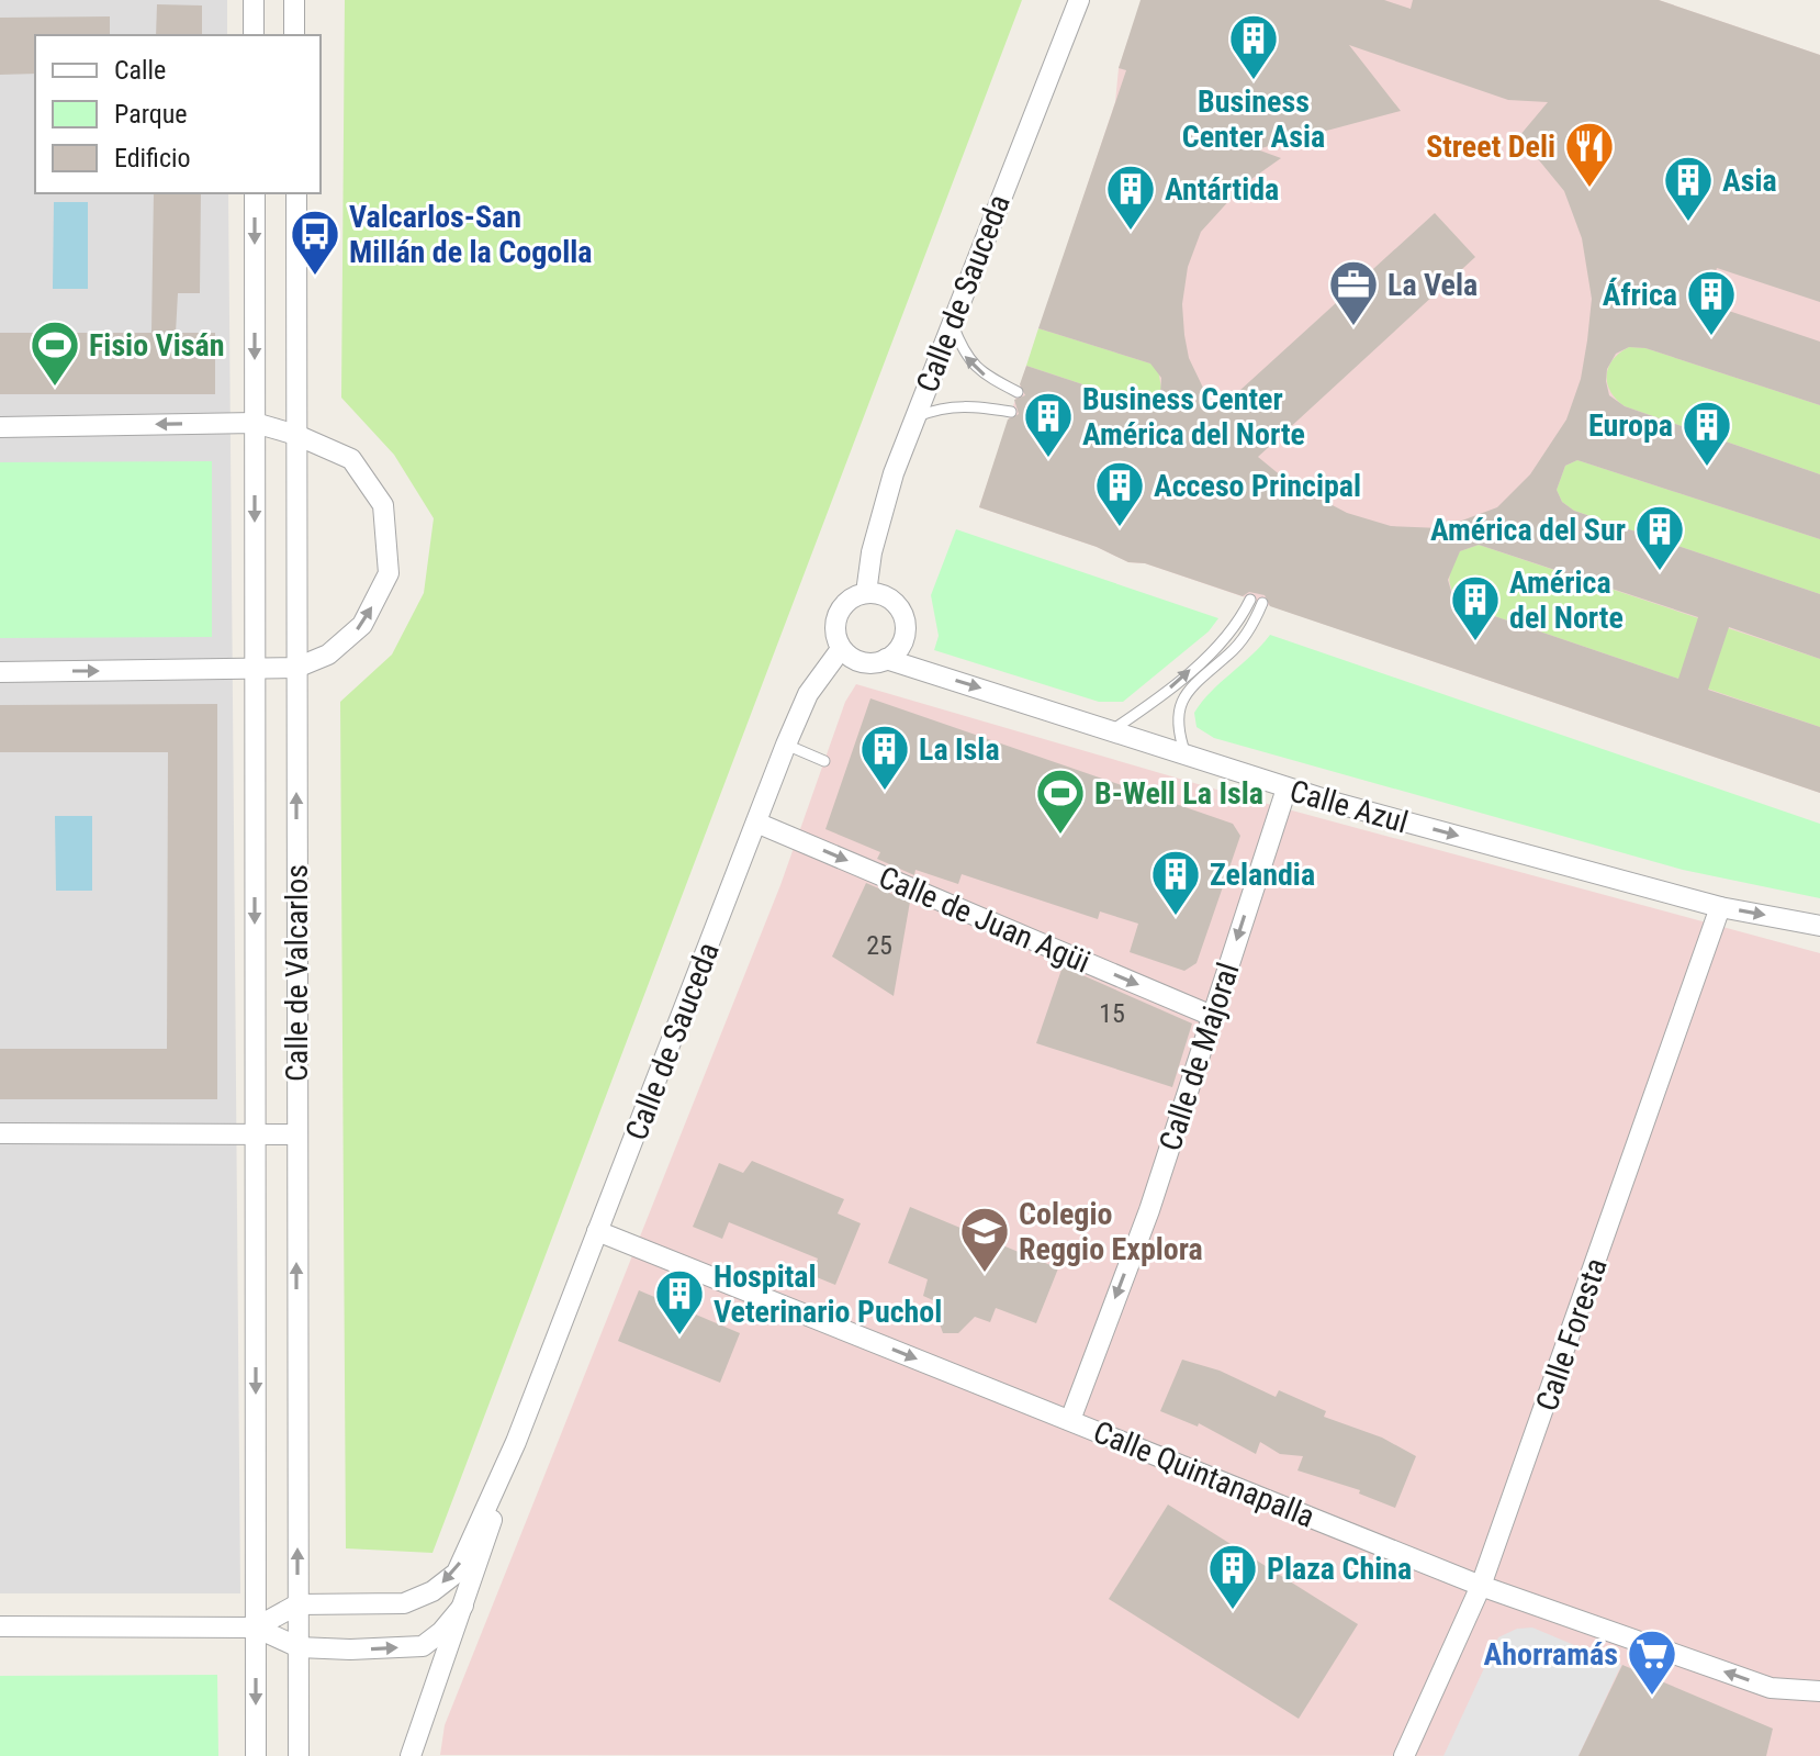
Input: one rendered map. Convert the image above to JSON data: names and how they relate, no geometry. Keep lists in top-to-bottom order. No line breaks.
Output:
{"streets":{"street":["Calle de Sauceda","Calle Azul","Calle de Juan Agüi","Calle de Valcarlos","Calle de Majoral","Calle Foresta","Calle Quintanapalla"]},"crossings":[["Calle de Sauceda","Calle Azul"],["Calle de Sauceda","Calle de Juan Agüi"],["Calle de Sauceda","Calle de Valcarlos"],["Calle de Sauceda","Calle Quintanapalla"],["Calle Azul","Calle de Majoral"],["Calle Azul","Calle Foresta"],["Calle de Juan Agüi","Calle de Majoral"],["Calle de Majoral","Calle Quintanapalla"],["Calle Foresta","Calle Quintanapalla"]],"one_way":["Calle Azul","Calle de Juan Agüi","Calle de Majoral"],"places":{"building":["Business Center Asia","Asia","Antártida","África","Business Center América del Norte","Europa","Acceso Principal","América del Sur","América del Norte","La Isla","Zelandia","Hospital Veterinario Puchol","Plaza China"],"restaurant":["Street Deli"],"bus stop":["Valcarlos-San Millán de la Cogolla"],"office":["La Vela"],"sports":["Fisio Visán","B-Well La Isla"],"school or university":["Colegio Reggio Explora"],"supermarket":["Ahorramás"]},"house_numbers":["25","15"],"legend":["Calle","Parque","Edificio"]}
